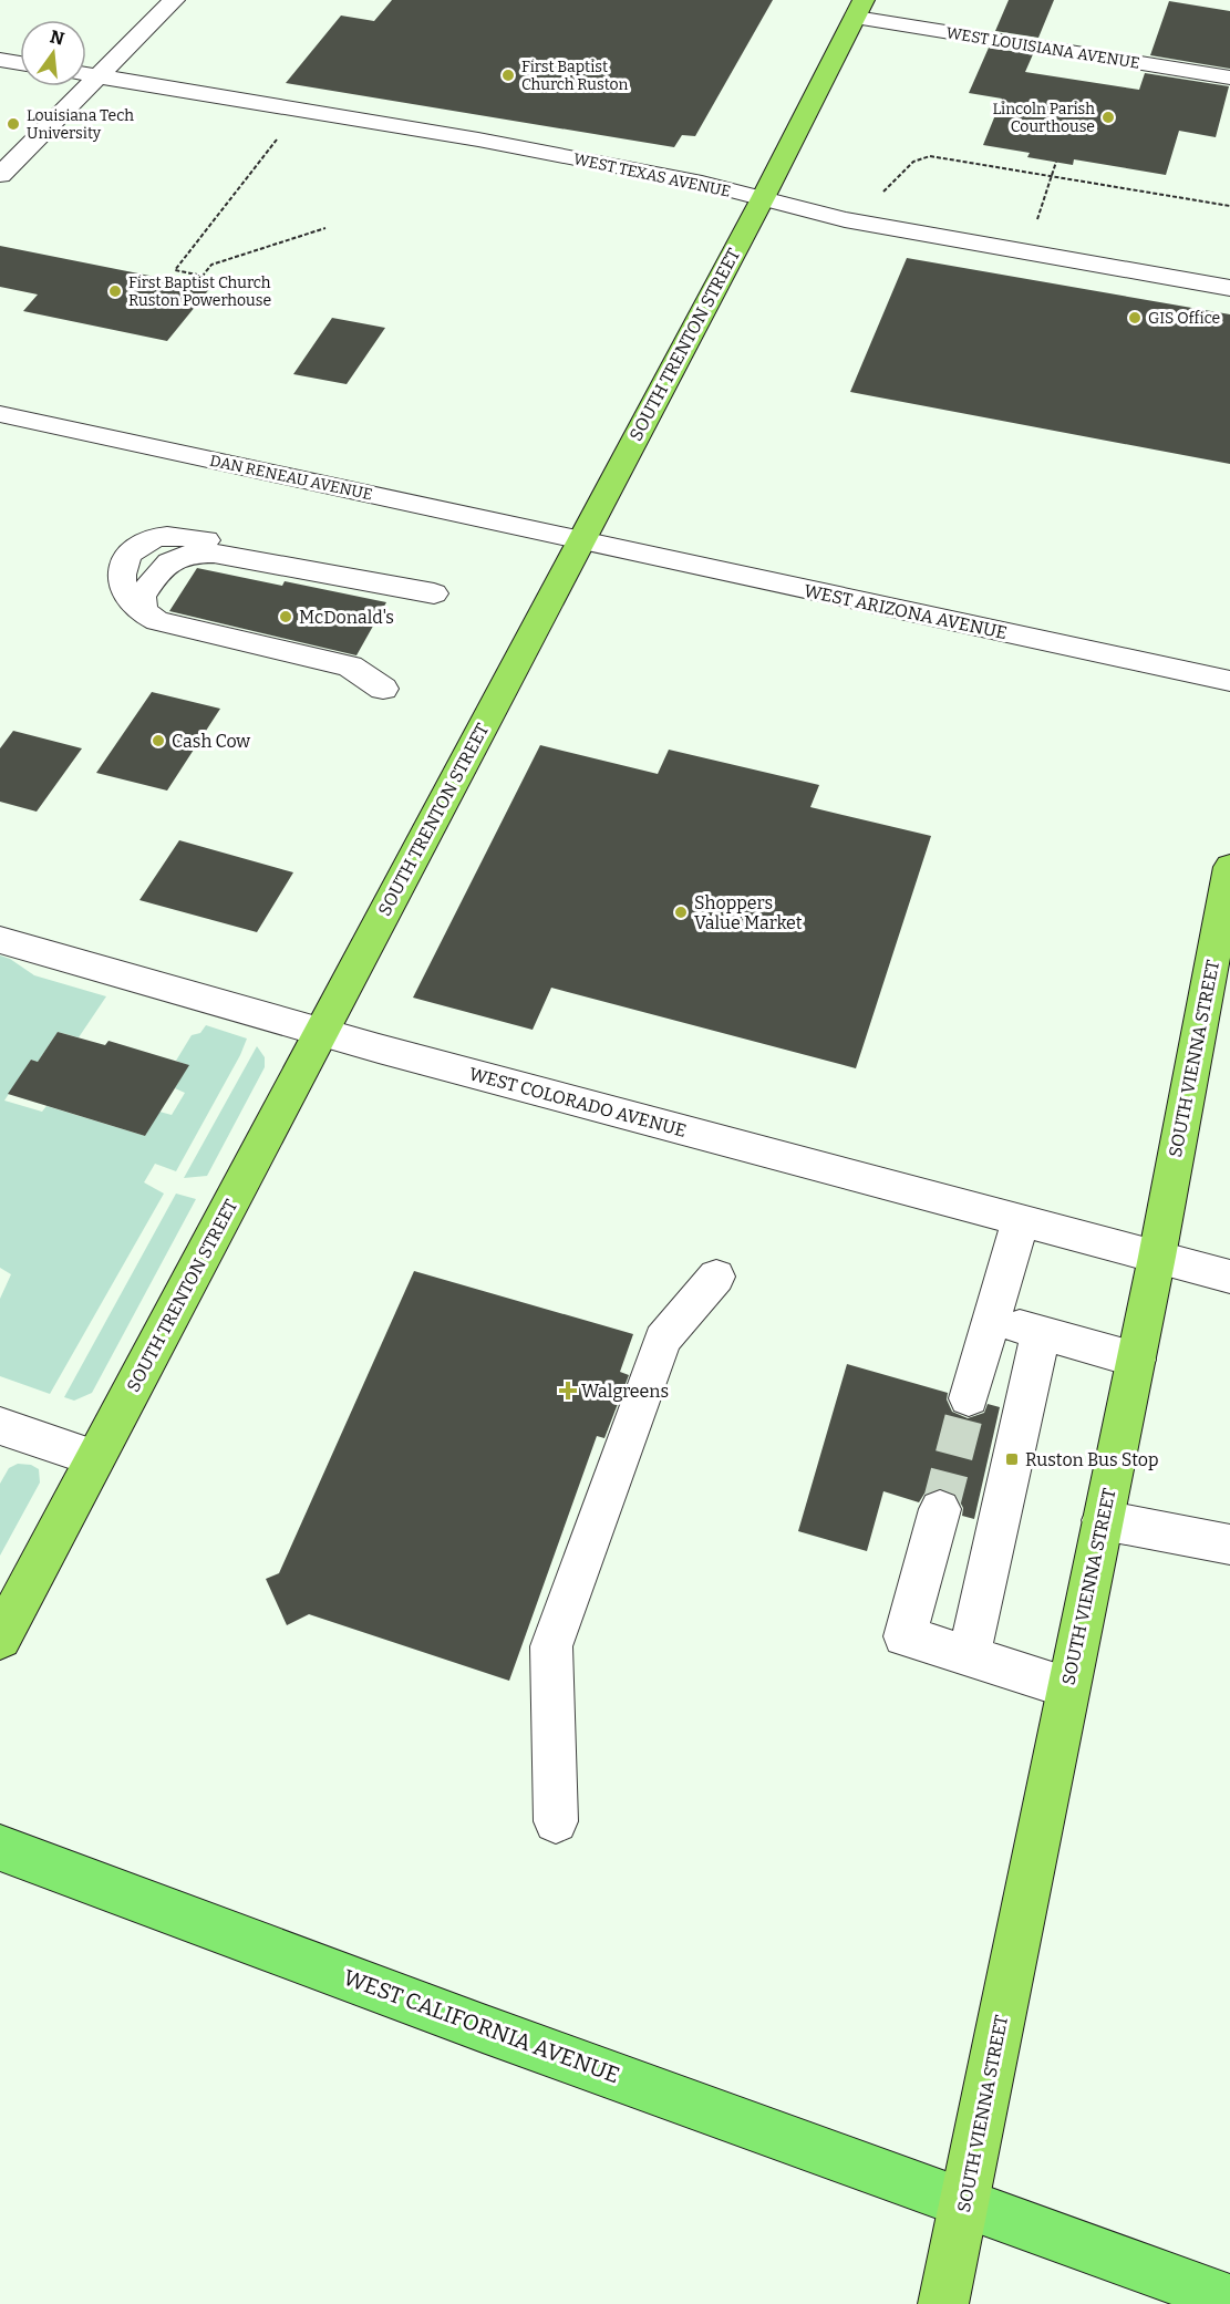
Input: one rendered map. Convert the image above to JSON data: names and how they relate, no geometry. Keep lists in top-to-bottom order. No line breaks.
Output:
{"streets":{"highway":["SOUTH TRENTON STREET","SOUTH VIENNA STREET"],"main road":["WEST CALIFORNIA AVENUE"],"street":["WEST LOUISIANA AVENUE","WEST TEXAS AVENUE","DAN RENEAU AVENUE","WEST ARIZONA AVENUE","WEST COLORADO AVENUE"]},"crossings":[["WEST LOUISIANA AVENUE","SOUTH TRENTON STREET"],["WEST TEXAS AVENUE","SOUTH TRENTON STREET"],["SOUTH TRENTON STREET","DAN RENEAU AVENUE"],["SOUTH TRENTON STREET","WEST ARIZONA AVENUE"],["SOUTH TRENTON STREET","WEST COLORADO AVENUE"],["DAN RENEAU AVENUE","WEST ARIZONA AVENUE"],["SOUTH VIENNA STREET","WEST COLORADO AVENUE"],["SOUTH VIENNA STREET","WEST CALIFORNIA AVENUE"]],"places":{"other":["First Baptist Church Ruston","Lincoln Parish Courthouse","Louisiana Tech University","First Baptist Church Ruston Powerhouse","GIS Office","McDonald's","Cash Cow","Shoppers Value Market"],"health":["Walgreens"],"transit":["Ruston Bus Stop"]},"north":"top"}
